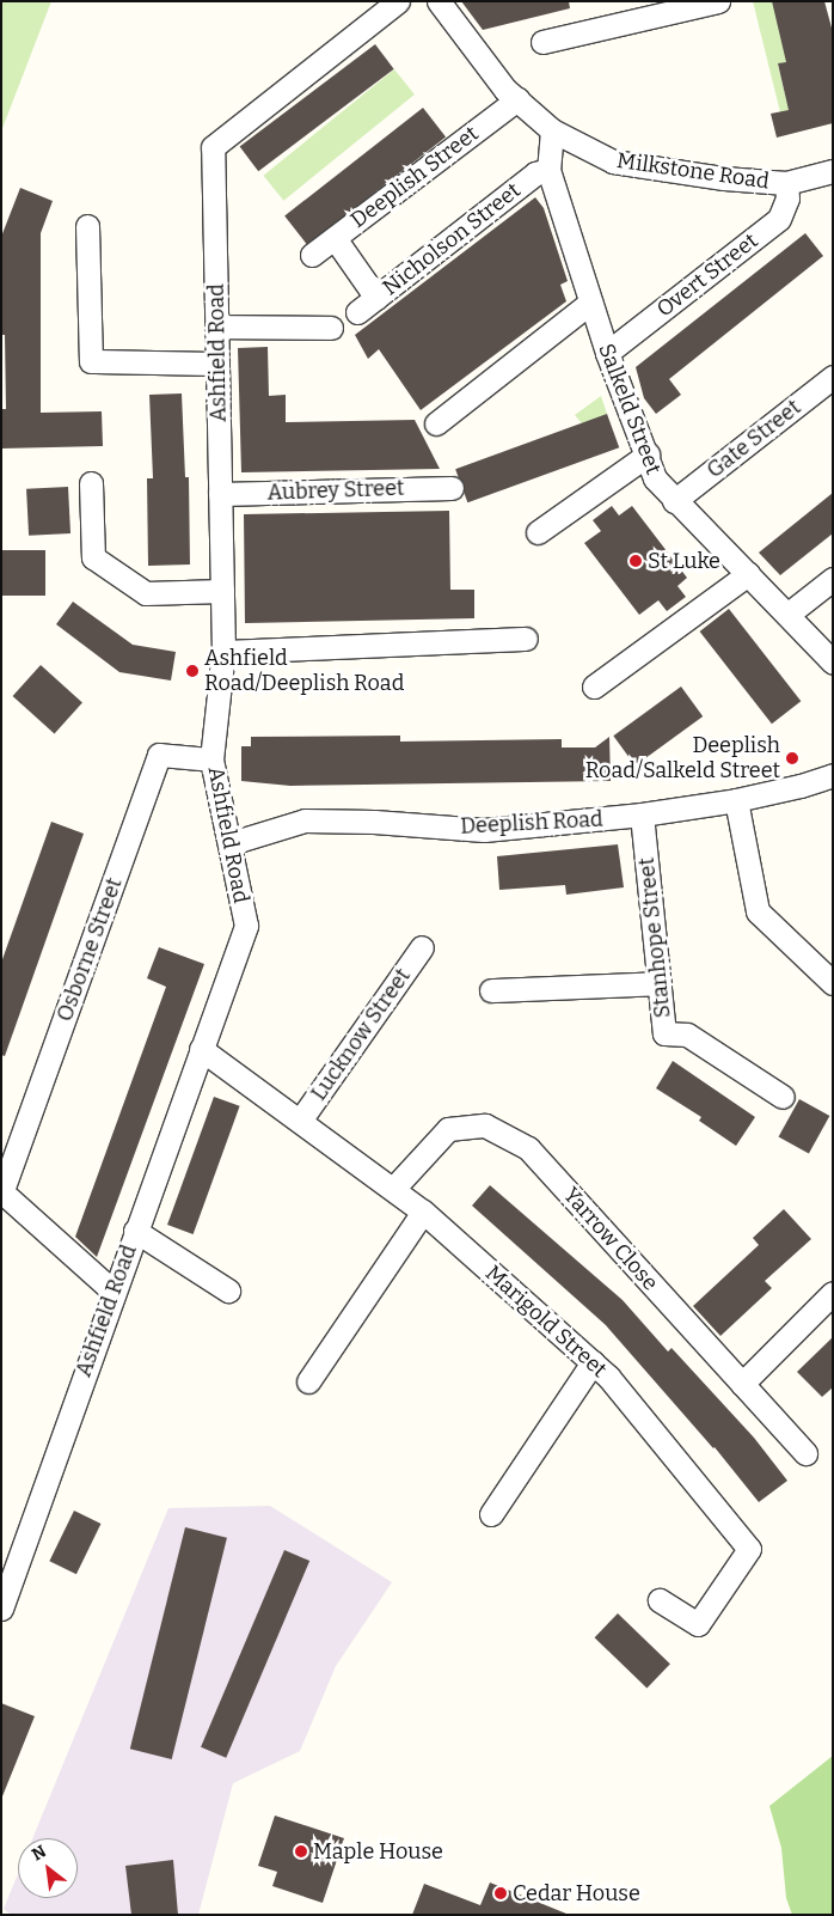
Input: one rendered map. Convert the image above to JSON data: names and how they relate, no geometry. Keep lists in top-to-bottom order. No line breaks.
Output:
{"streets":{"street":["Milkstone Road","Deeplish Street","Nicholson Street","Overt Street","Ashfield Road","Salkeld Street","Gate Street","Aubrey Street","Deeplish Road","Stanhope Street","Osborne Street","Lucknow Street","Yarrow Close","Marigold Street"]},"crossings":[["Milkstone Road","Deeplish Street"],["Milkstone Road","Overt Street"],["Milkstone Road","Salkeld Street"],["Nicholson Street","Salkeld Street"],["Overt Street","Salkeld Street"],["Ashfield Road","Aubrey Street"],["Ashfield Road","Deeplish Road"],["Ashfield Road","Osborne Street"],["Ashfield Road","Marigold Street"],["Salkeld Street","Gate Street"],["Deeplish Road","Stanhope Street"],["Lucknow Street","Marigold Street"],["Yarrow Close","Marigold Street"]],"places":["St Luke","Ashfield Road/Deeplish Road","Deeplish Road/Salkeld Street","Maple House","Cedar House"],"north":"top left"}
